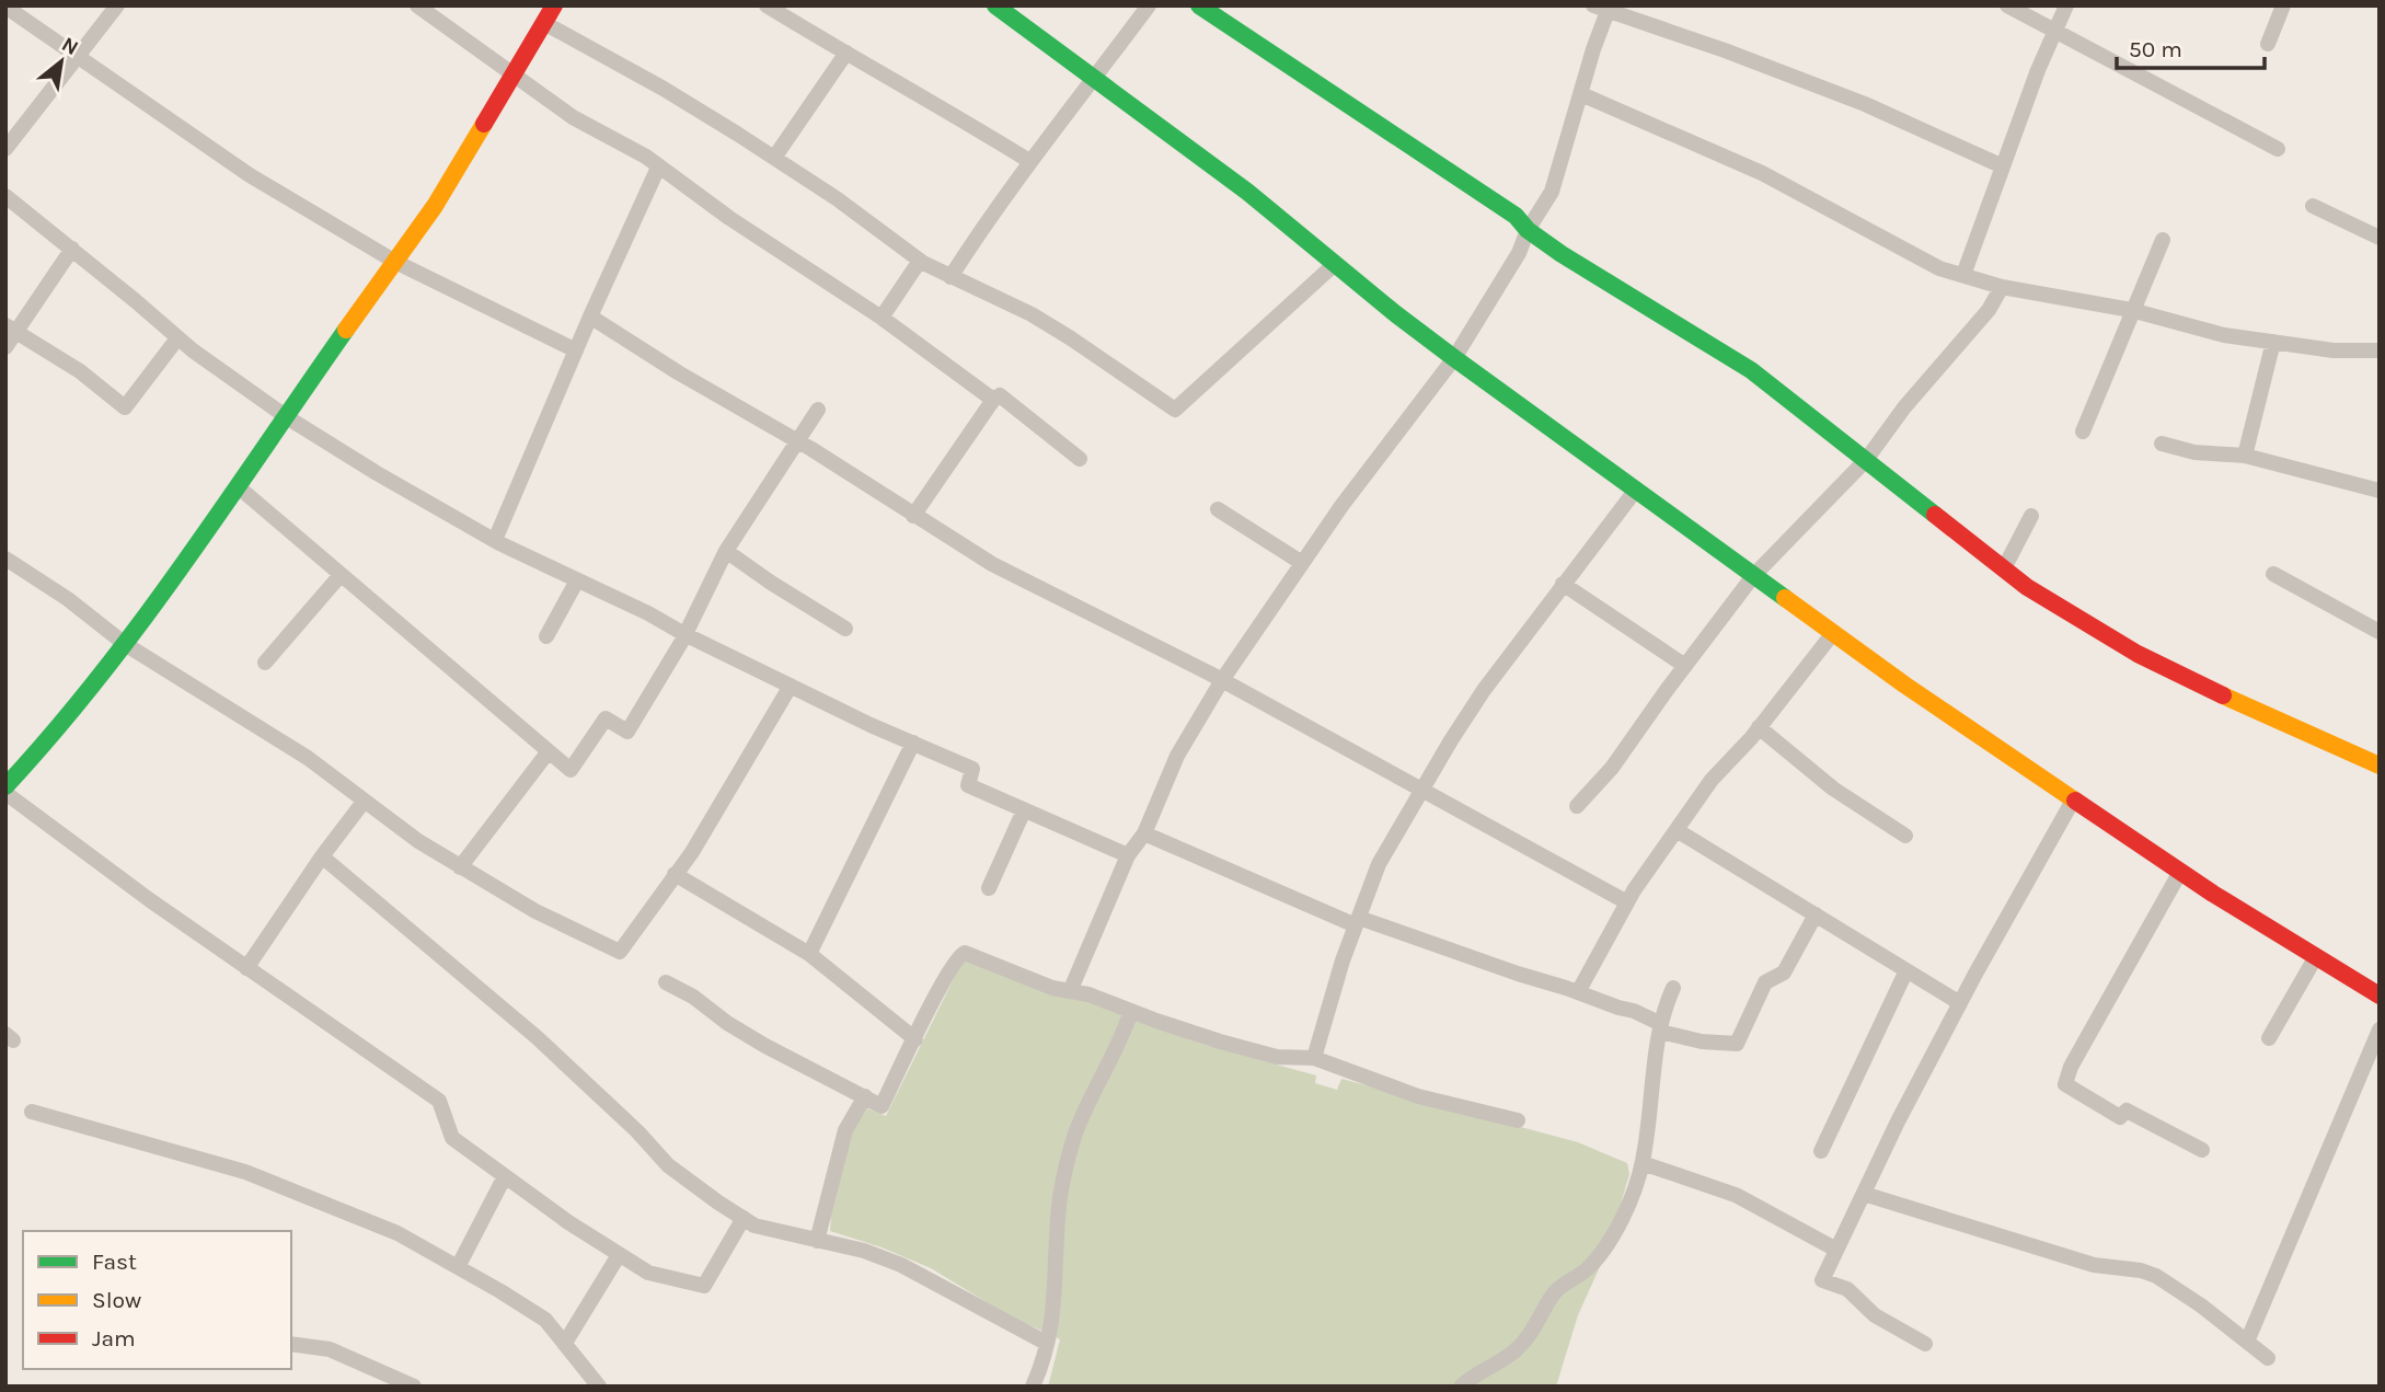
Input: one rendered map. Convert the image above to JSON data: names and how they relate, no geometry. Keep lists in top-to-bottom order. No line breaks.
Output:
{"legend":["Fast","Slow","Jam"],"scale_bar":"50 m","north":"top right"}
